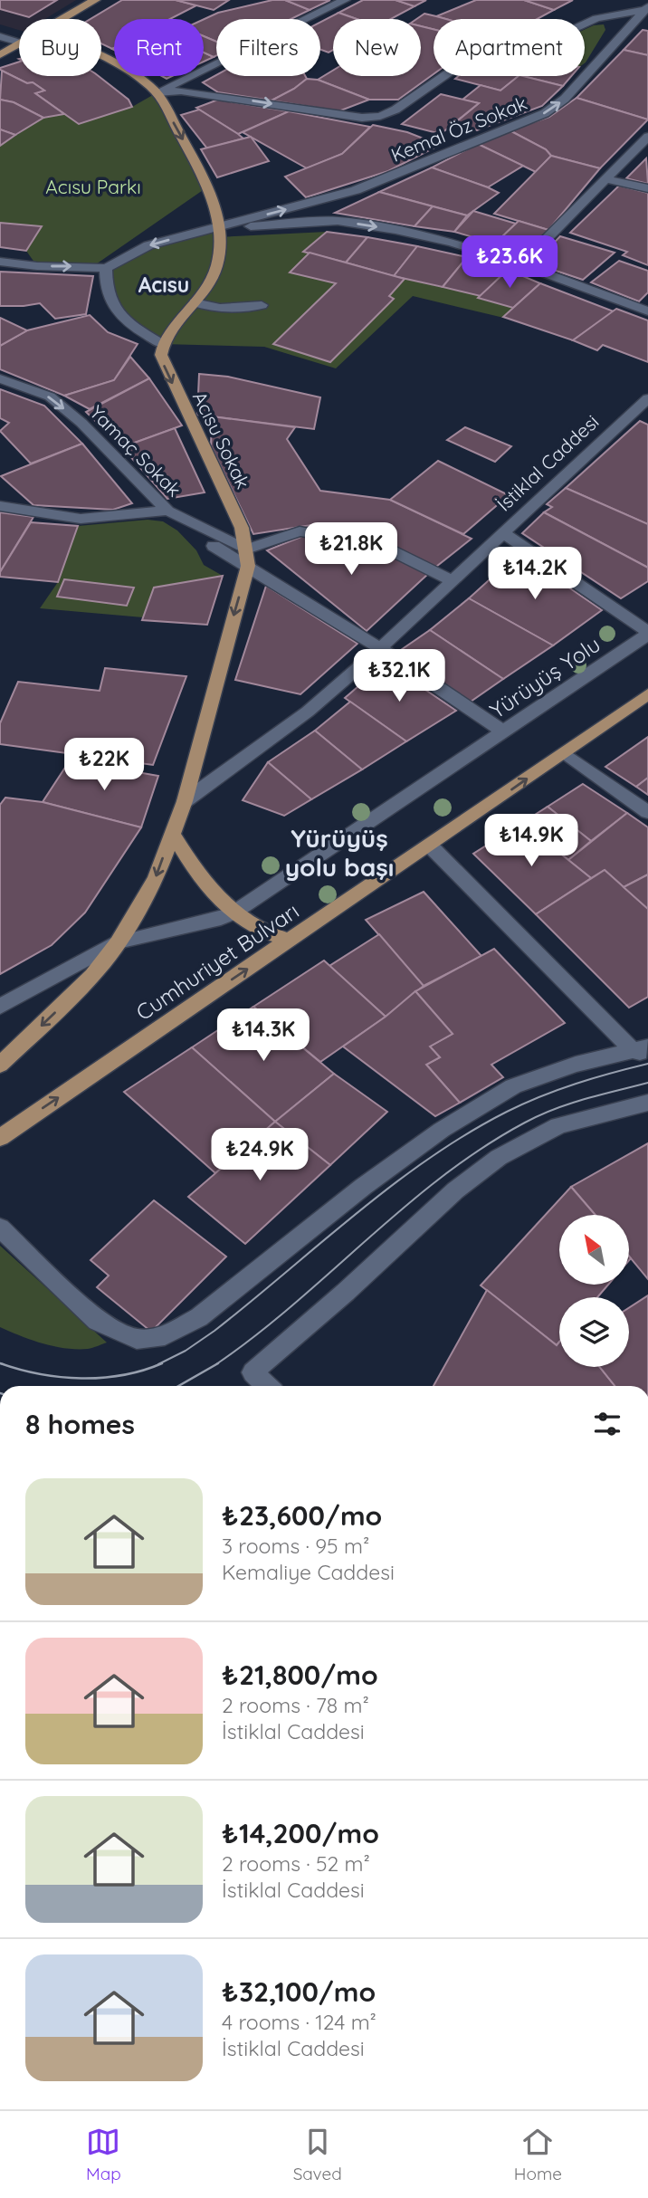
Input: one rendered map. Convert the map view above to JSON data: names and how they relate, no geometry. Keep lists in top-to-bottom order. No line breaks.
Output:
{"streets":{"main road":["Acısu Sokak","Cumhuriyet Bulvarı"],"street":["Kemal Öz Sokak","Yamaç Sokak","İstiklal Caddesi","Yürüyüş Yolu"]},"crossings":[["Acısu Sokak","Yamaç Sokak"],["Acısu Sokak","İstiklal Caddesi"],["Acısu Sokak","Yürüyüş Yolu"]],"one_way":["Acısu Sokak","Yamaç Sokak","Cumhuriyet Bulvarı"],"districts":["Acısu","Yürüyüş yolu başı"],"parks":["Acısu Parkı"],"north":"top left","page":{"chip":["Buy","Rent","Filters","New","Apartment"],"price":["₺23.6K","₺21.8K","₺14.2K","₺32.1K","₺22K","₺14.9K","₺14.3K","₺24.9K"],"heading":"8 homes","list":[{"name":"₺23,600/mo","note":"3 rooms · 95 m² · Kemaliye Caddesi"},{"name":"₺21,800/mo","note":"2 rooms · 78 m² · İstiklal Caddesi"},{"name":"₺14,200/mo","note":"2 rooms · 52 m² · İstiklal Caddesi"},{"name":"₺32,100/mo","note":"4 rooms · 124 m² · İstiklal Caddesi"}],"tabs":["Map","Saved","Home"]}}
